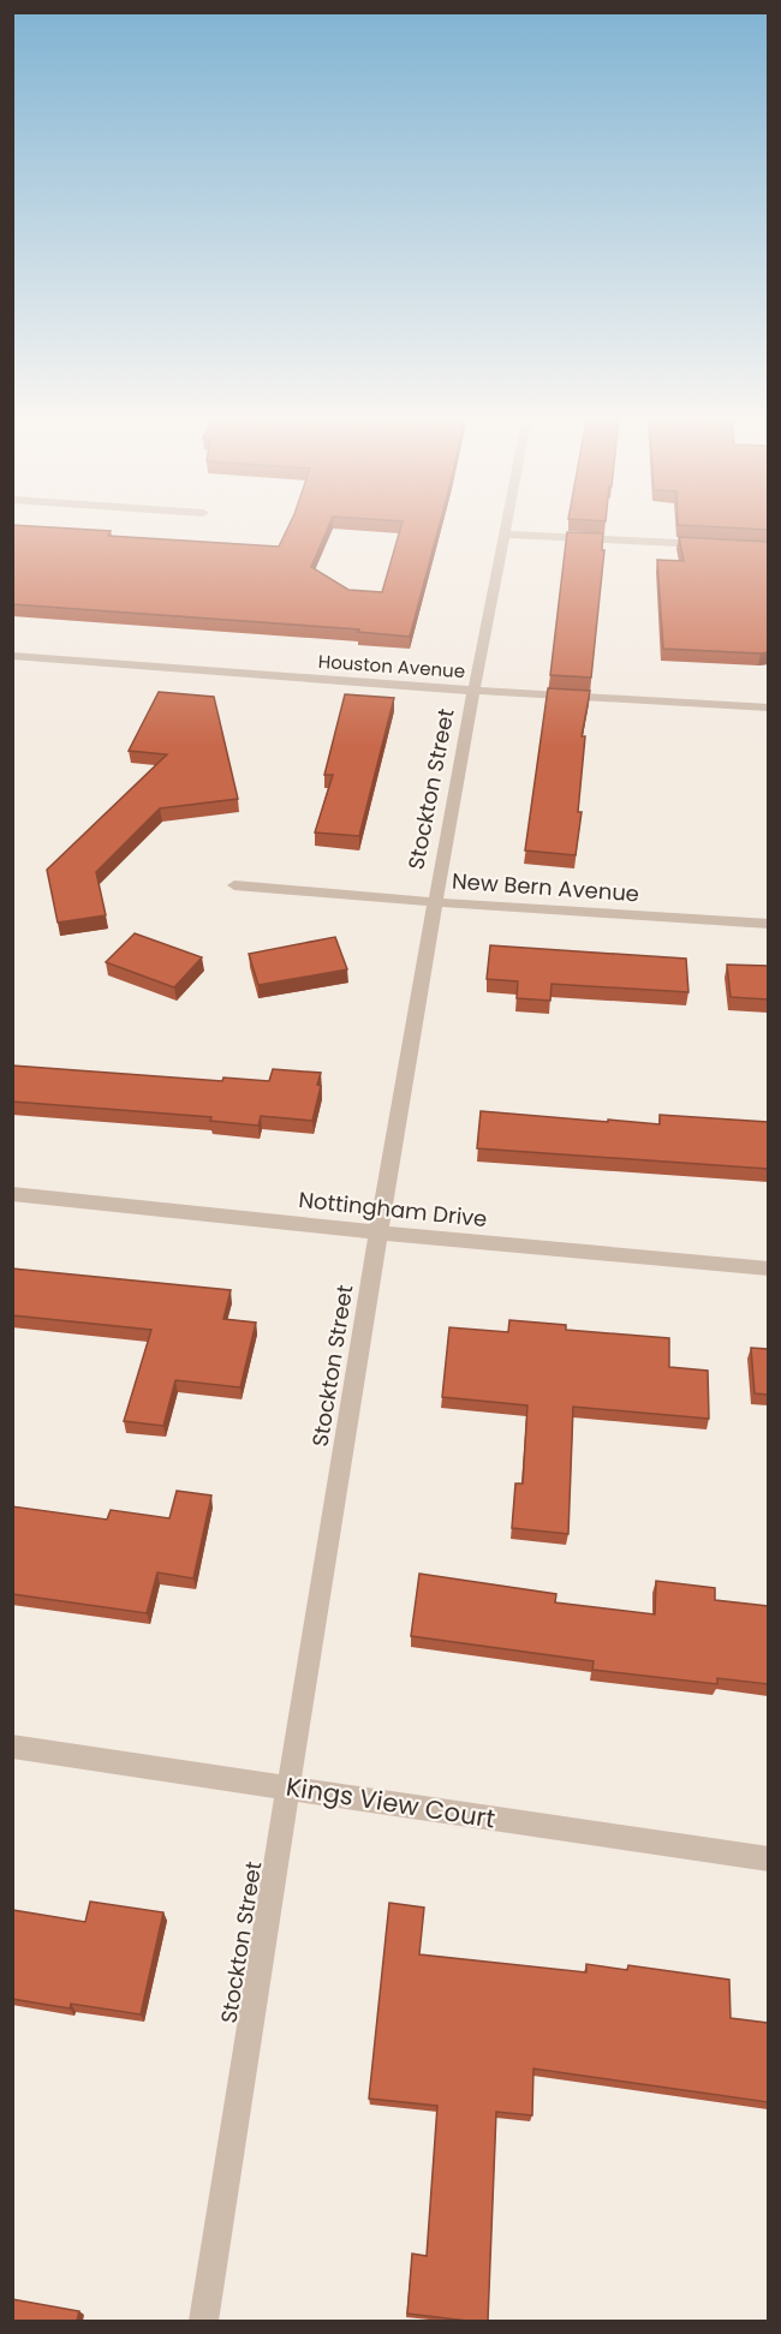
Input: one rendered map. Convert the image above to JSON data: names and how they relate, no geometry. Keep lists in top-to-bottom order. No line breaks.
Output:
{"streets":{"street":["Houston Avenue","Stockton Street","New Bern Avenue","Nottingham Drive","Kings View Court"]},"crossings":[["Houston Avenue","Stockton Street"],["Stockton Street","New Bern Avenue"],["Stockton Street","Nottingham Drive"],["Stockton Street","Kings View Court"]]}
